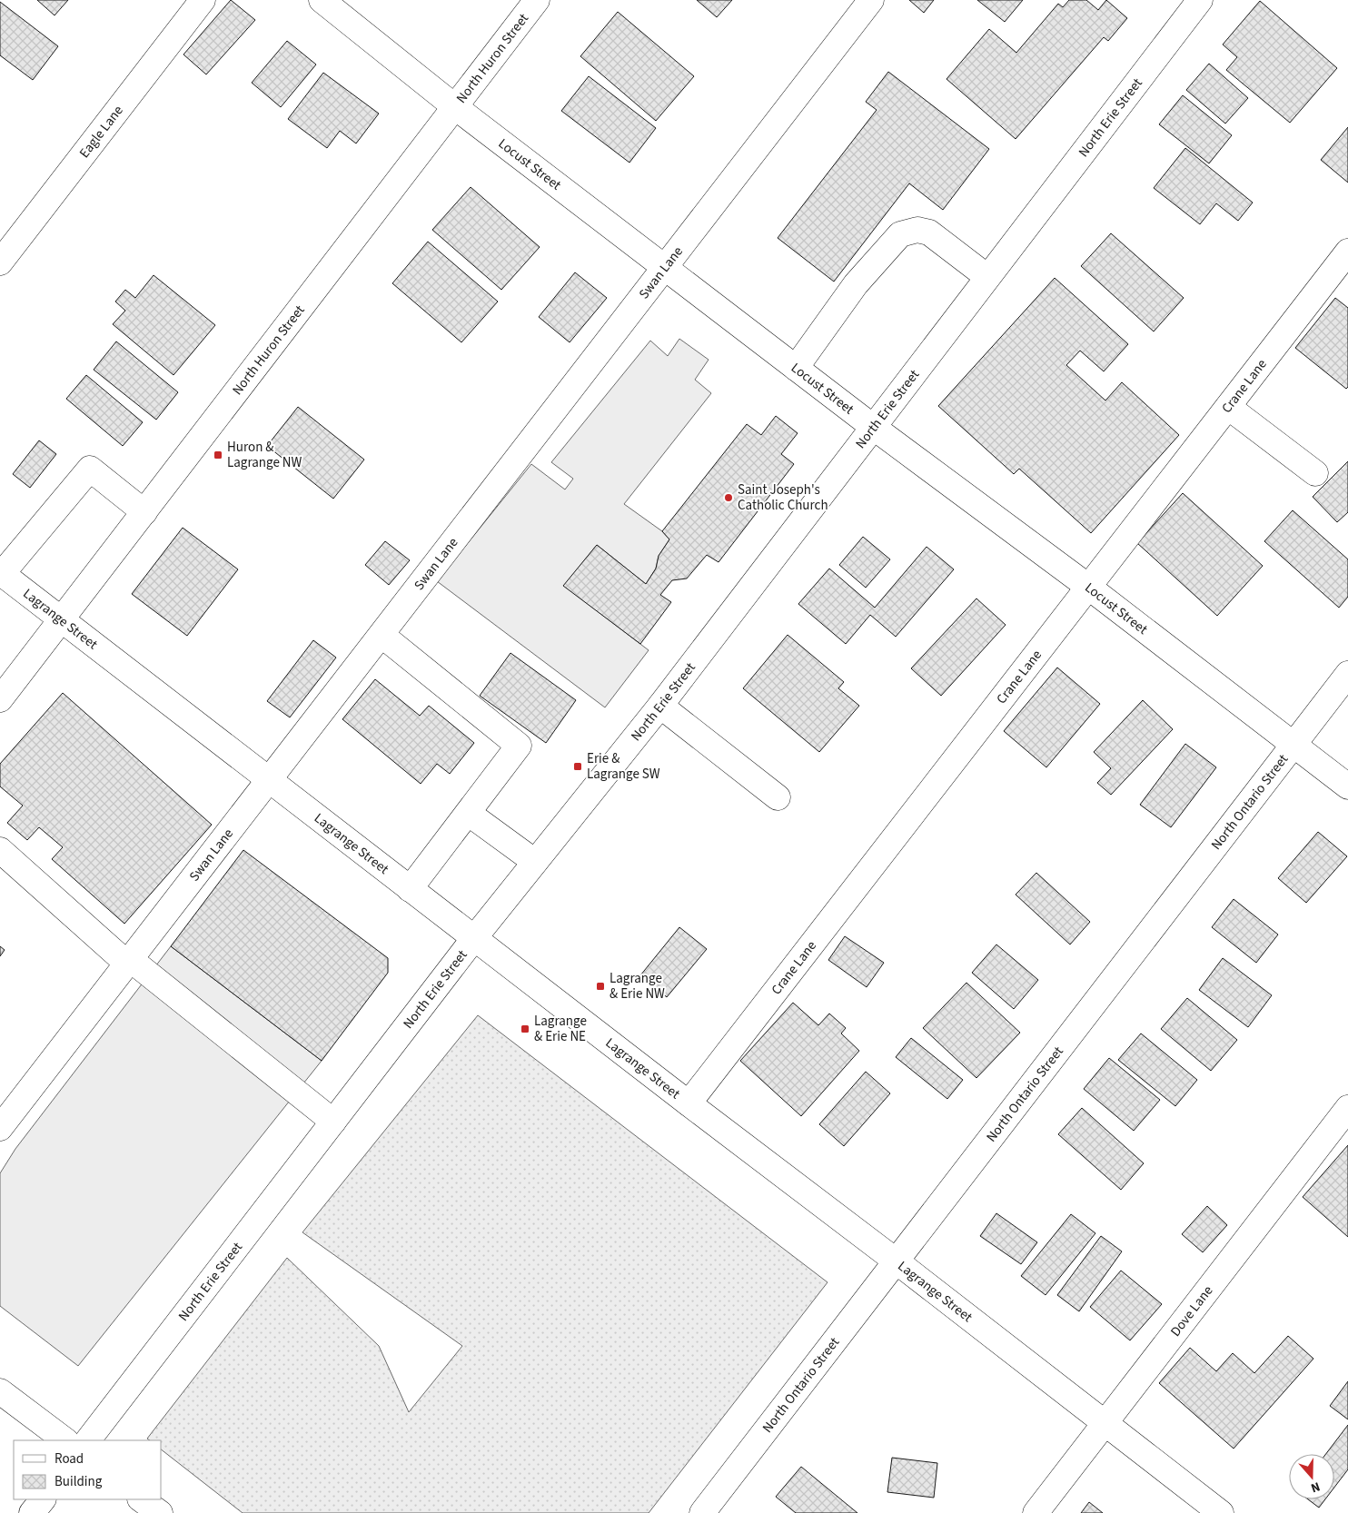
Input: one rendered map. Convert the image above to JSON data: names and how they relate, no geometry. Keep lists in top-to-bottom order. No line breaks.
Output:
{"streets":{"street":["North Huron Street","North Erie Street","Eagle Lane","Locust Street","Swan Lane","Crane Lane","Lagrange Street","North Ontario Street","Dove Lane"]},"crossings":[["North Huron Street","Locust Street"],["North Huron Street","Lagrange Street"],["North Erie Street","Locust Street"],["North Erie Street","Lagrange Street"],["Locust Street","Swan Lane"],["Locust Street","Crane Lane"],["Locust Street","North Ontario Street"],["Swan Lane","Lagrange Street"],["Crane Lane","Lagrange Street"],["Lagrange Street","North Ontario Street"],["Lagrange Street","Dove Lane"]],"places":{"transit":["Huron & Lagrange NW","Erie & Lagrange SW","Lagrange & Erie NW","Lagrange & Erie NE"],"other":["Saint Joseph's Catholic Church"]},"legend":["Road","Building"],"north":"bottom"}
